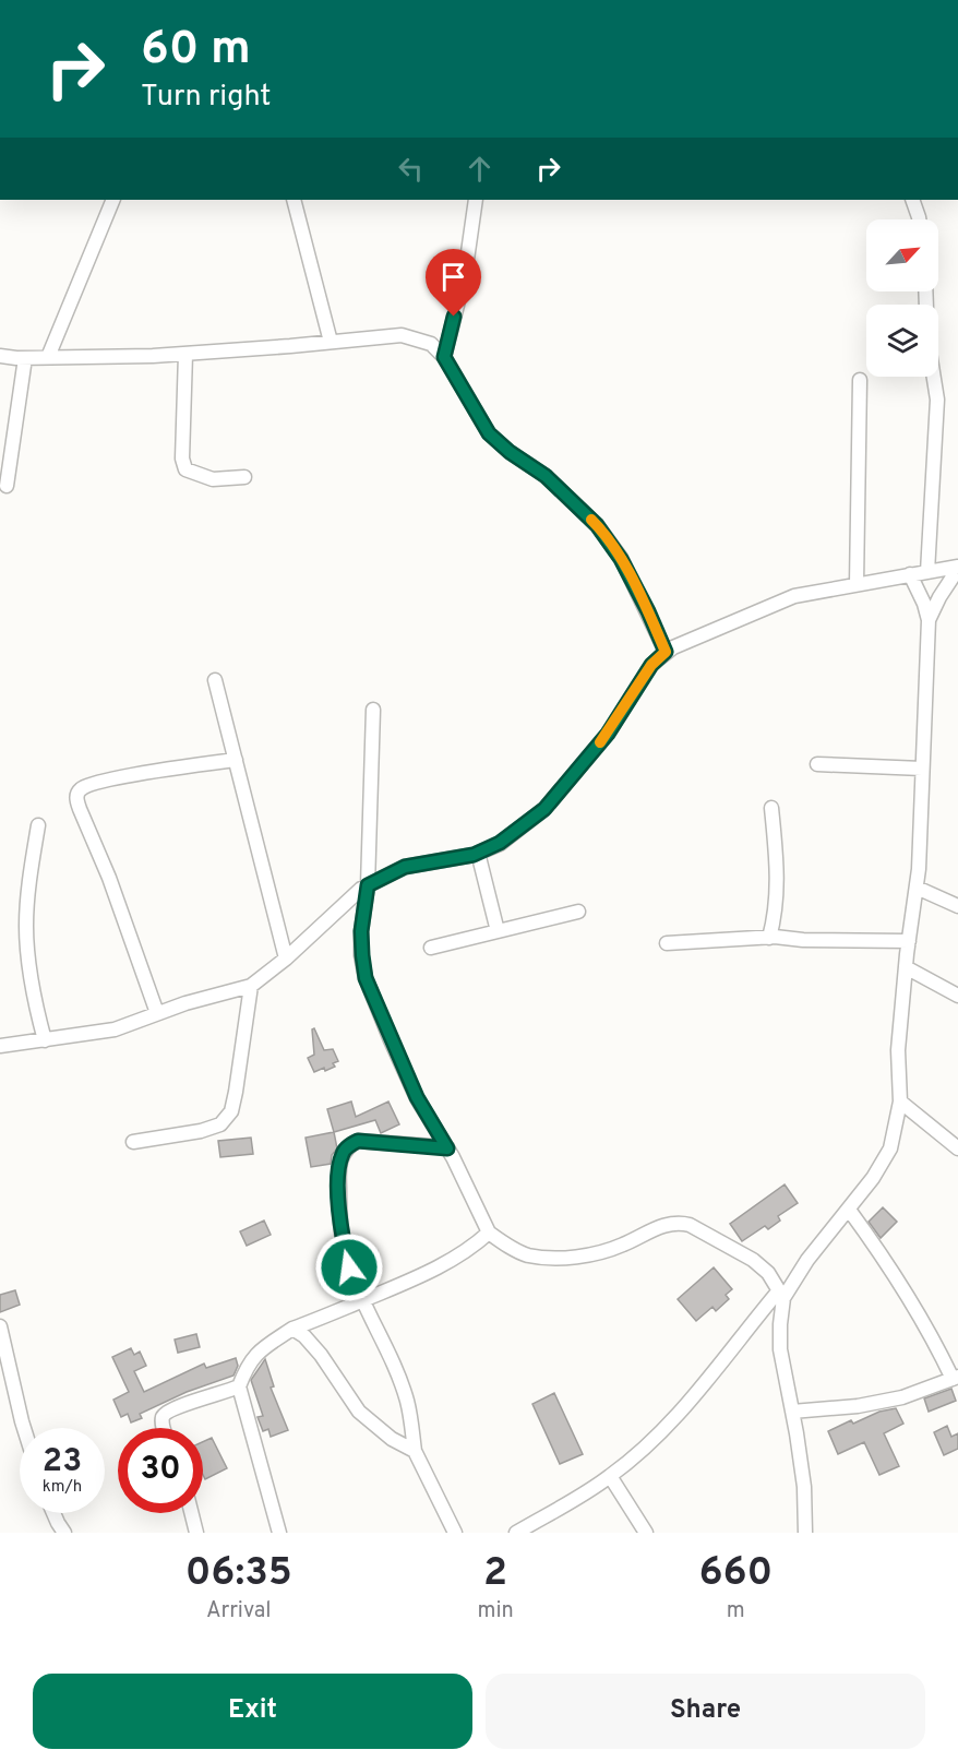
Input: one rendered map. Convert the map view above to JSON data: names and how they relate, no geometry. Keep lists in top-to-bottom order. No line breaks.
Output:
{"north":"top right","page":{"turn":["60 m","Turn right"],"speed":"23 km/h","limit":"30","eta":["06:35","Arrival","2","min","660","m"],"buttons":["Exit","Share"]}}
